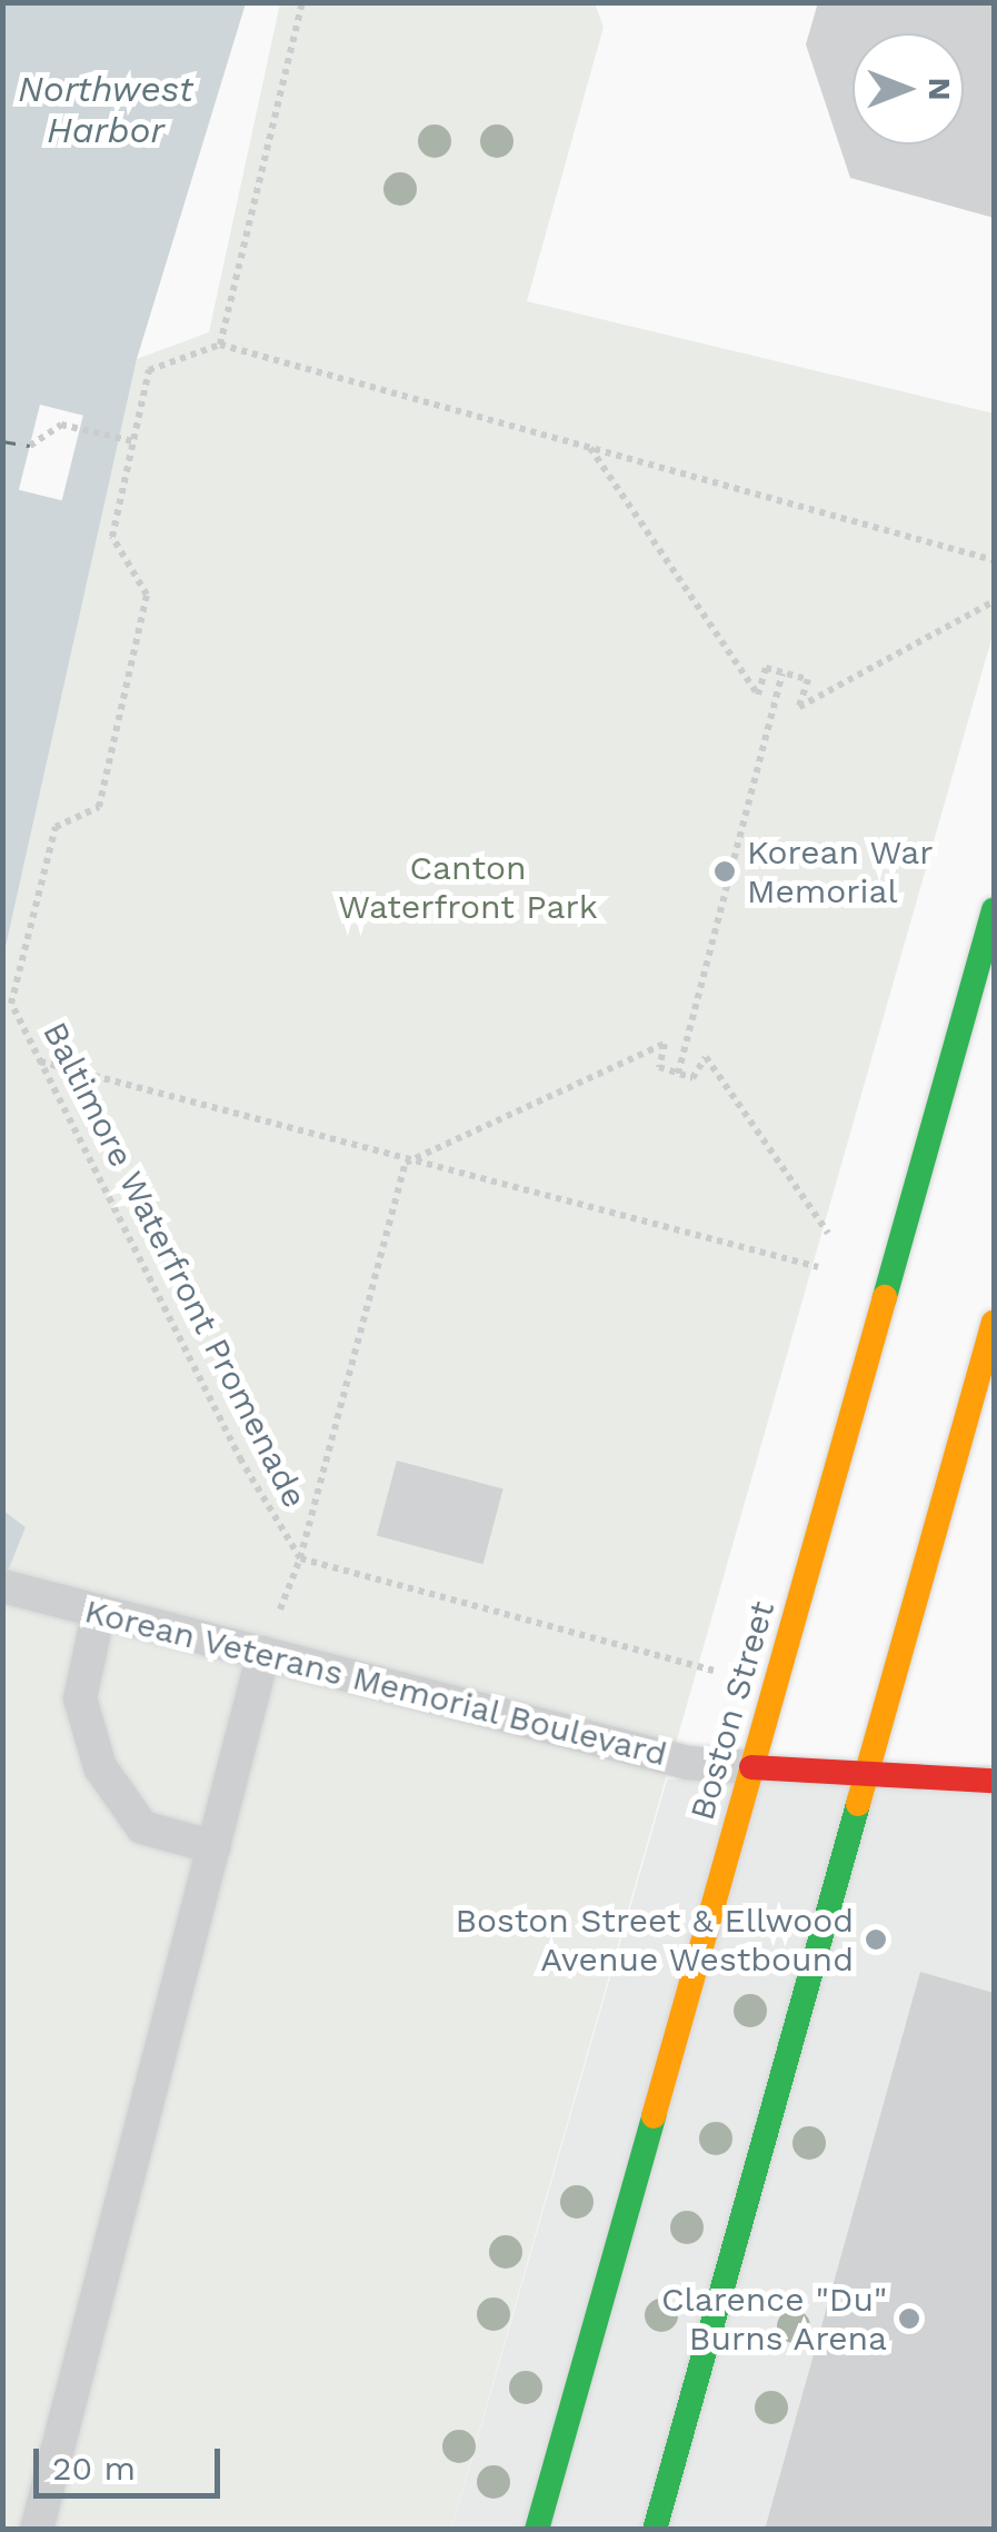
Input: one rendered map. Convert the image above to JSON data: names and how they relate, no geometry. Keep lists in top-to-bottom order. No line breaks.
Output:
{"streets":{"main road":["Boston Street"],"lane":["Korean Veterans Memorial Boulevard"],"path":["Baltimore Waterfront Promenade"]},"crossings":[["Baltimore Waterfront Promenade","Korean Veterans Memorial Boulevard"],["Korean Veterans Memorial Boulevard","Boston Street"]],"water":["Northwest Harbor"],"parks":["Canton Waterfront Park"],"places":["Korean War Memorial","Boston Street & Ellwood Avenue Westbound","Clarence \"Du\" Burns Arena"],"scale_bar":"20 m","north":"right"}
